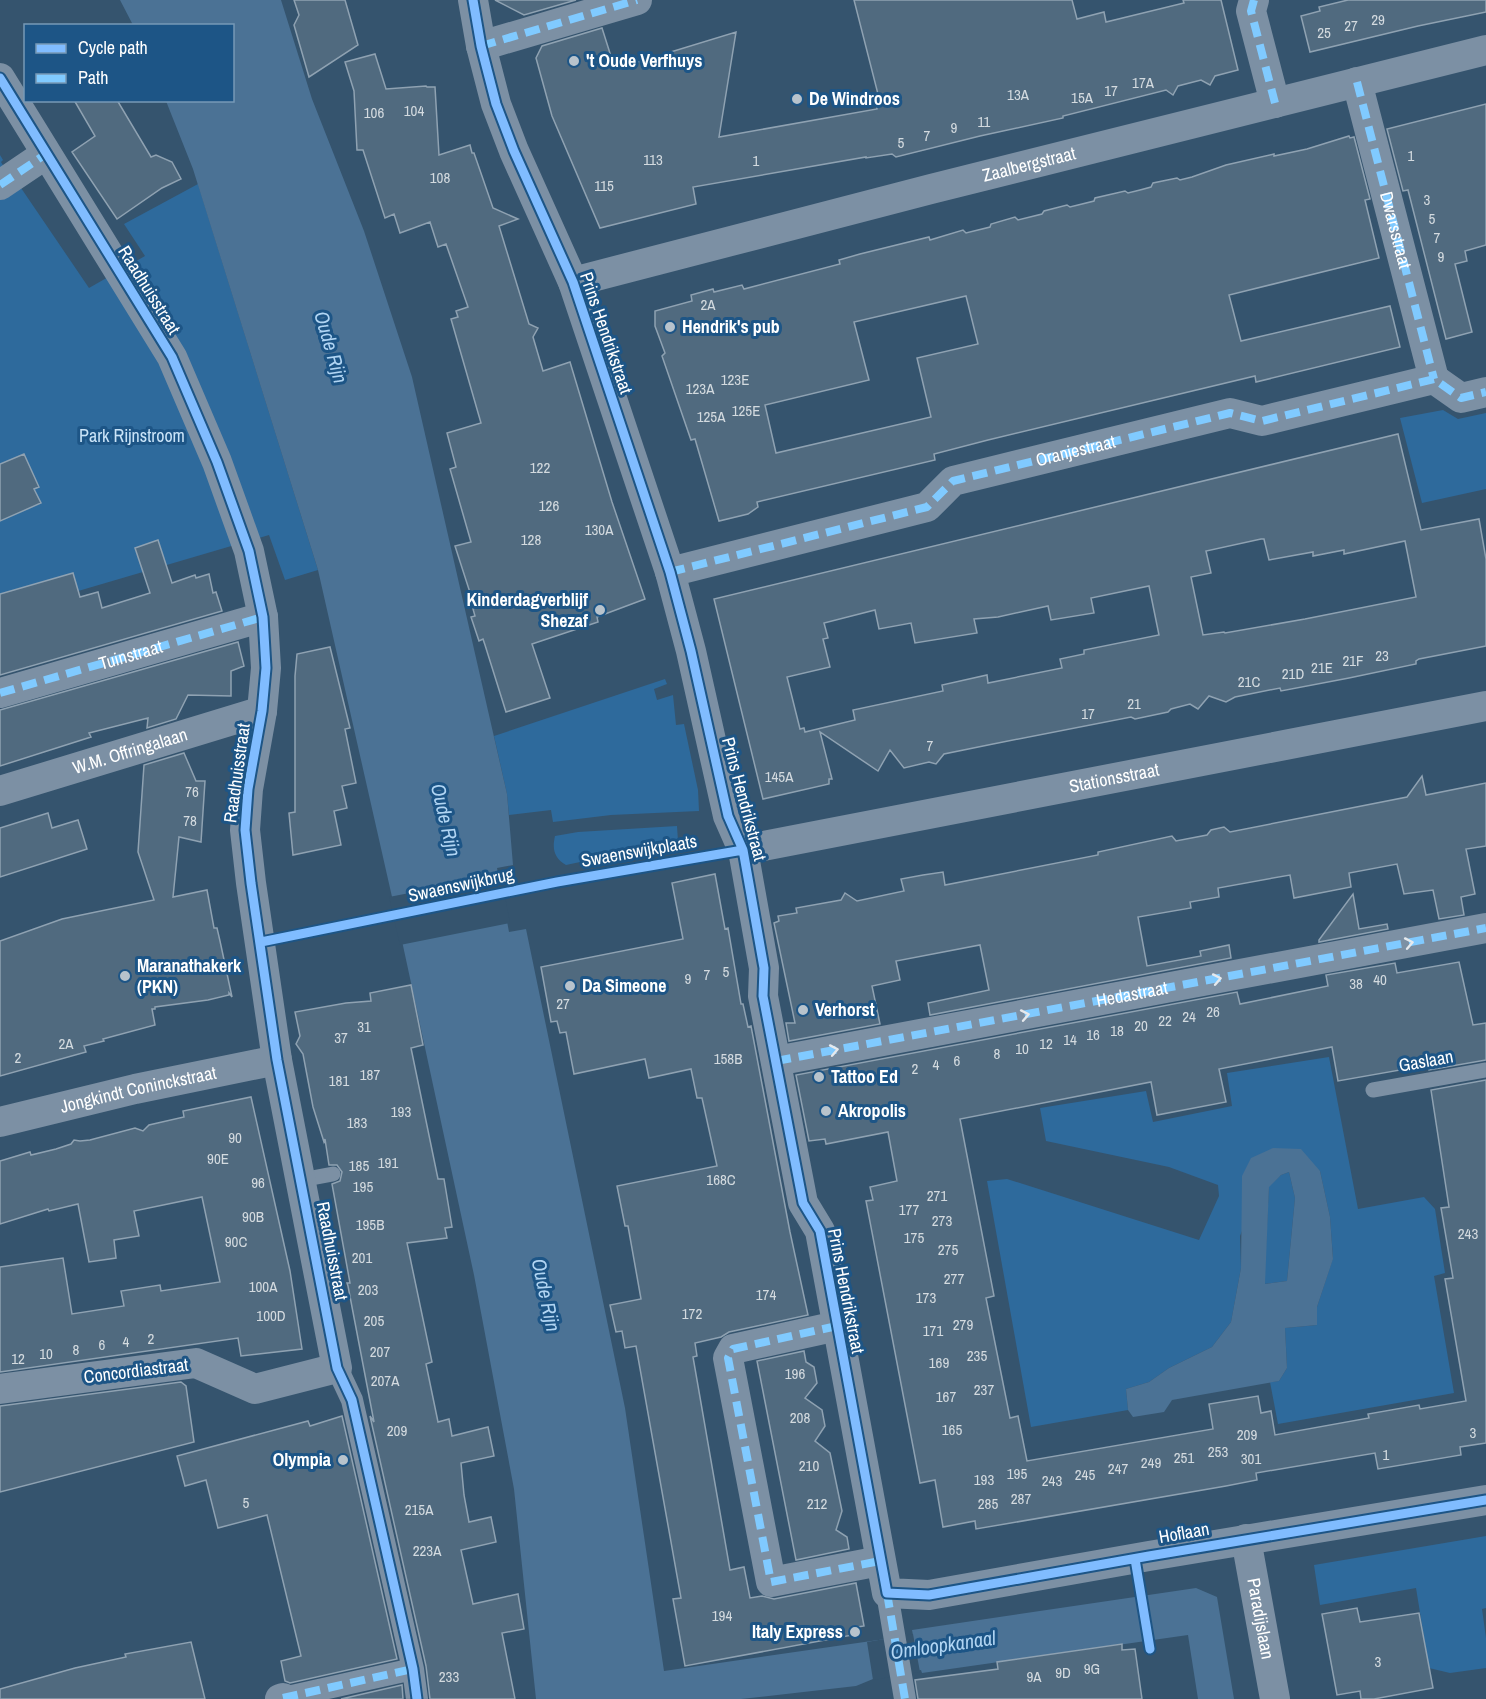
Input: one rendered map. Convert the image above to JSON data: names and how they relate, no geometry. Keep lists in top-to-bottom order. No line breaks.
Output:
{"streets":{"street":["Zaalbergstraat","Dwarsstraat","Raadhuisstraat","Prins Hendrikstraat","Oranjestraat","Tuinstraat","W.M. Offringalaan","Stationsstraat","Hedastraat","Jongkindt Coninckstraat","Concordiastraat","Hoflaan","Paradijslaan"],"lane":["Gaslaan"],"cycle path":["Swaenswijkplaats"]},"crossings":[["Zaalbergstraat","Dwarsstraat"],["Zaalbergstraat","Prins Hendrikstraat"],["Dwarsstraat","Oranjestraat"],["Raadhuisstraat","Tuinstraat"],["Raadhuisstraat","W.M. Offringalaan"],["Raadhuisstraat","Jongkindt Coninckstraat"],["Raadhuisstraat","Concordiastraat"],["Prins Hendrikstraat","Oranjestraat"],["Prins Hendrikstraat","Stationsstraat"],["Prins Hendrikstraat","Hedastraat"],["Prins Hendrikstraat","Hoflaan"],["Hoflaan","Paradijslaan"]],"one_way":["Hedastraat"],"water":["Oude Rijn","Omloopkanaal"],"parks":["Park Rijnstroom"],"places":["'t Oude Verfhuys","De Windroos","Hendrik's pub","Kinderdagverblijf Shezaf","Maranathakerk (PKN)","Da Simeone","Verhorst","Tattoo Ed","Akropolis","Olympia","Italy Express"],"house_numbers":["29","27","25","17A","17","13A","15A","104","106","11","9","7","5","1","113","1","108","115","3","5","7","9","2A","123E","123A","125E","125A","122","126","130A","128","23","21F","21E","21D","21C","21","17","7","145A","76","78","5","7","9","40","38","27","26","24","22","20","31","18","16","37","14","2A","12","10","8","2","158B","6","4","2","187","181","193","183","90","90E","191","185","168C","96","195","271","177","90B","273","195B","243","175","90C","275","201","277","100A","203","174","173","172","100D","205","279","171","2","4","6","8","207","10","235","12","169","196","207A","237","167","208","165","209","3","209","253","1","251","301","249","210","247","195","245","193","243","287","5","212","285","215A","223A","194","3","9G","9D","233","9A"],"legend":["Cycle path","Path"]}
